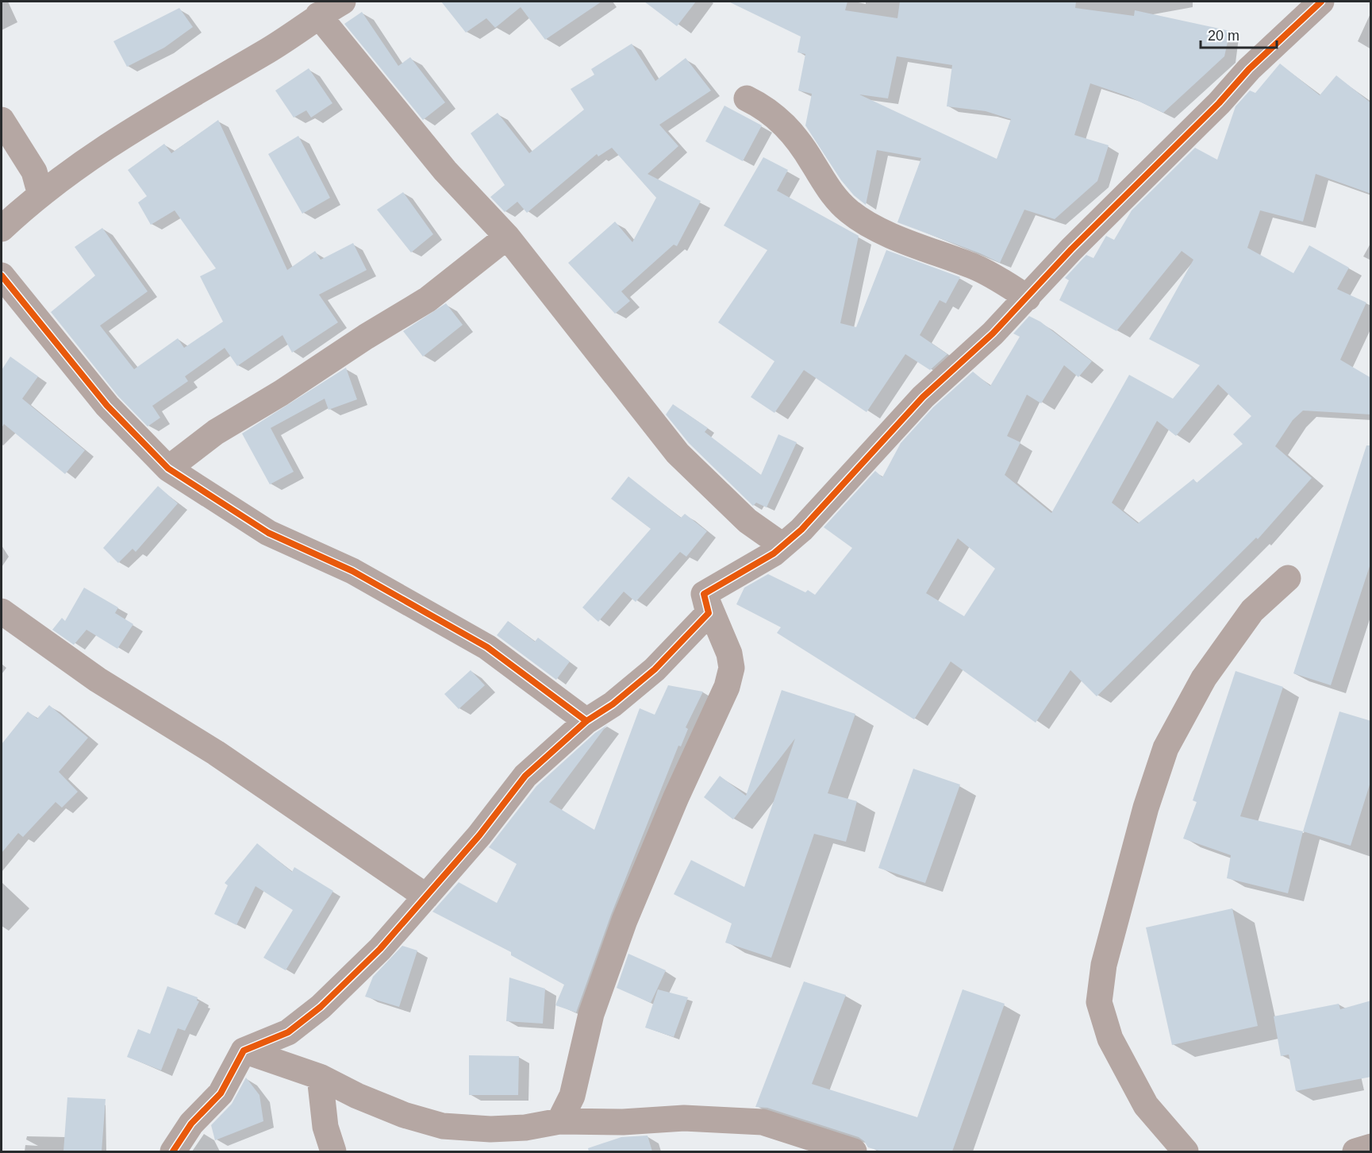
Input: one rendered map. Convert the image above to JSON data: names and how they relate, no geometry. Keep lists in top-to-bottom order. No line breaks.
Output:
{"scale_bar":"20 m"}
